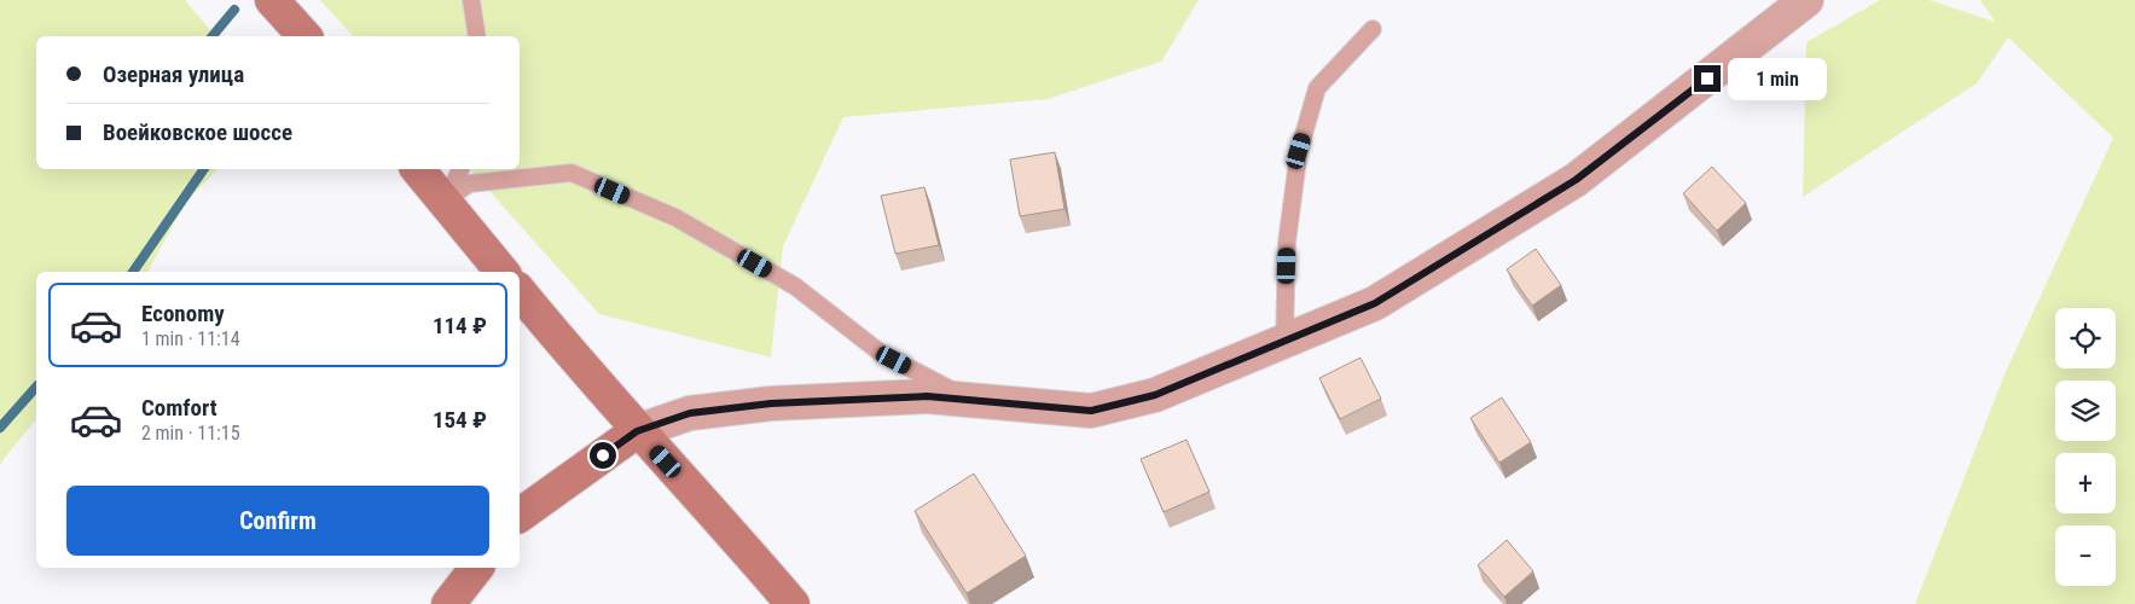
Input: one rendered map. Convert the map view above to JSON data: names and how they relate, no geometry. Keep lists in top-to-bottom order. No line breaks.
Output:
{"page":{"banner":["Озерная улица","Воейковское шоссе"],"bubble":"1 min","list":[{"name":"Economy","note":"1 min · 11:14","value":"114 ₽"},{"name":"Comfort","note":"2 min · 11:15","value":"154 ₽"}],"map_buttons":["+","−"],"buttons":"Confirm"}}
